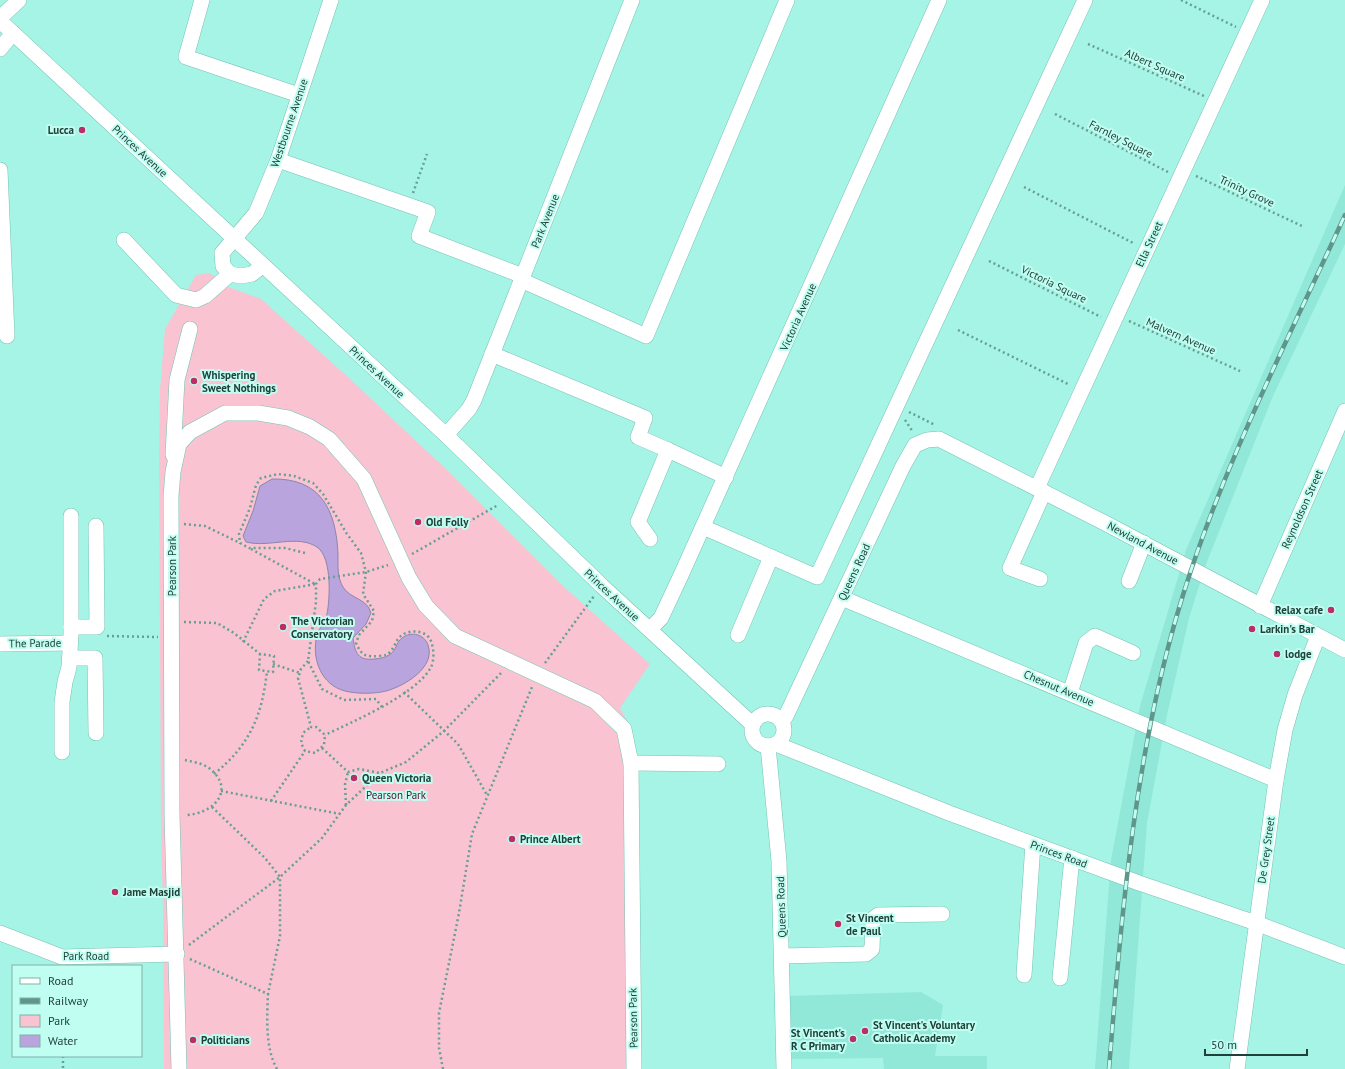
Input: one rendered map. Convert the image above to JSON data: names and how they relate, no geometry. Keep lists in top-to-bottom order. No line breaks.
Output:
{"streets":{"street":["Westbourne Avenue","Princes Avenue","Park Avenue","Ella Street","Victoria Avenue","Reynoldson Street","Newland Avenue","Pearson Park","Queens Road","The Parade","Chesnut Avenue","De Grey Street","Princes Road","Park Road"],"path":["Albert Square","Farnley Square","Trinity Grove","Victoria Square","Malvern Avenue"]},"crossings":[["Albert Square","Ella Street"],["Westbourne Avenue","Princes Avenue"],["Farnley Square","Trinity Grove"],["Farnley Square","Ella Street"],["Princes Avenue","Park Avenue"],["Princes Avenue","Victoria Avenue"],["Princes Avenue","Queens Road"],["Princes Avenue","Princes Road"],["Trinity Grove","Ella Street"],["Ella Street","Victoria Square"],["Ella Street","Malvern Avenue"],["Ella Street","Newland Avenue"],["Victoria Square","Malvern Avenue"],["Reynoldson Street","Newland Avenue"],["Newland Avenue","Queens Road"],["Newland Avenue","De Grey Street"],["Pearson Park","Park Road"],["Queens Road","Chesnut Avenue"],["Queens Road","Princes Road"],["Chesnut Avenue","De Grey Street"],["De Grey Street","Princes Road"]],"parks":["Pearson Park"],"places":["Lucca","Whispering Sweet Nothings","Old Folly","Relax cafe","The Victorian Conservatory","Larkin's Bar","lodge","Queen Victoria","Prince Albert","Jame Masjid","St Vincent de Paul","St Vincent's Voluntary Catholic Academy","St Vincent's R C Primary","Politicians"],"legend":["Road","Railway","Park","Water"],"scale_bar":"50 m"}
